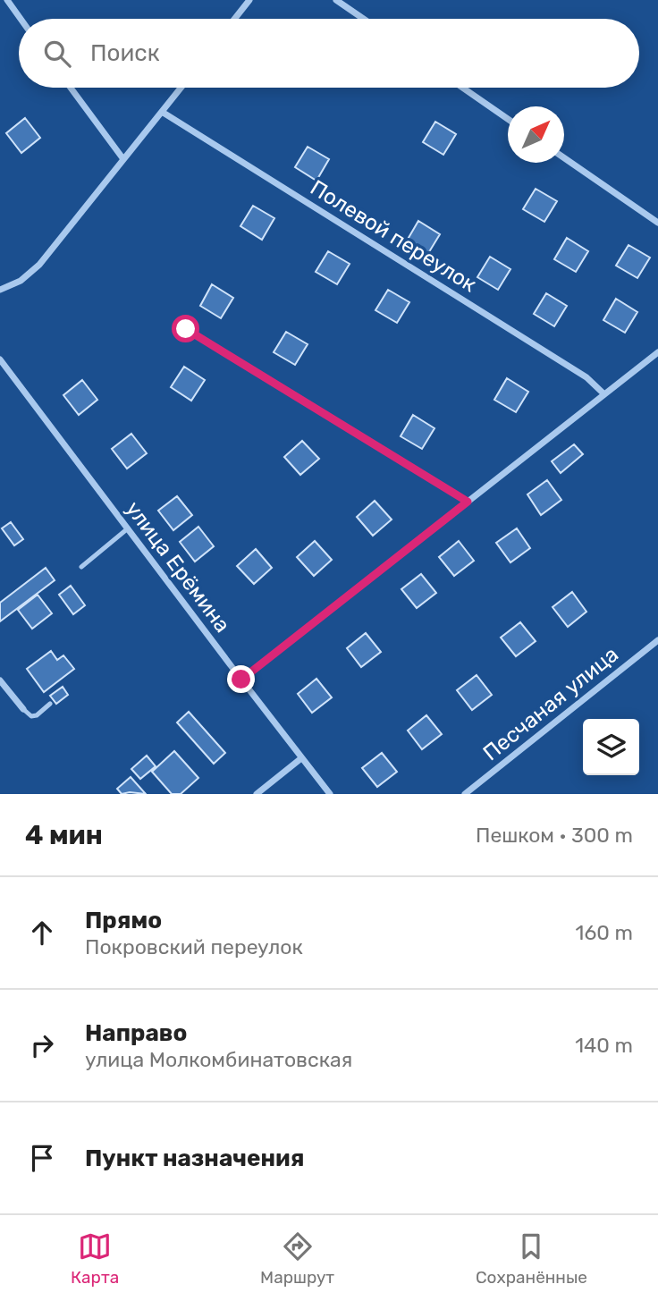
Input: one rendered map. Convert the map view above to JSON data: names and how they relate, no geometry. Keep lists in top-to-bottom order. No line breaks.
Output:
{"streets":{"street":["Полевой переулок","улица Ерёмина","Песчаная улица"]},"north":"top right","page":{"search":"Поиск","heading":["4 мин","Пешком · 300 m"],"list":[["Прямо","Покровский переулок","160 m"],["Направо","улица Молкомбинатовская","140 m"],"Пункт назначения"],"nav":["Карта","Маршрут","Сохранённые"]}}
